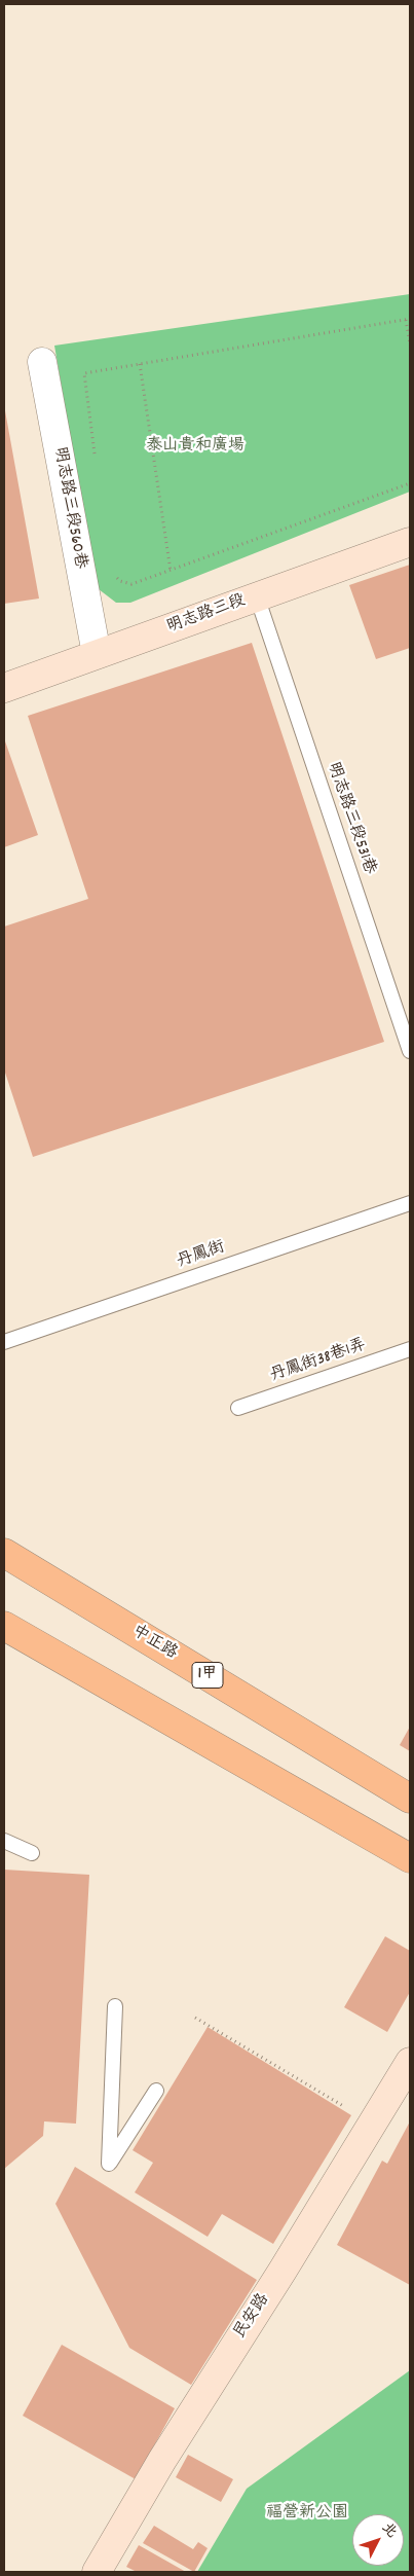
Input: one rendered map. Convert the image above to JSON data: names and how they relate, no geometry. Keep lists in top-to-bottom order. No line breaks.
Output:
{"streets":{"main road":["中正路","1甲"],"street":["明志路三段560巷","明志路三段","民安路"],"lane":["明志路三段531巷","丹鳳街","丹鳳街38巷1弄"]},"crossings":[["明志路三段560巷","明志路三段"],["明志路三段","明志路三段531巷"]],"parks":["泰山貴和廣場","福營新公園"],"north":"top right"}
